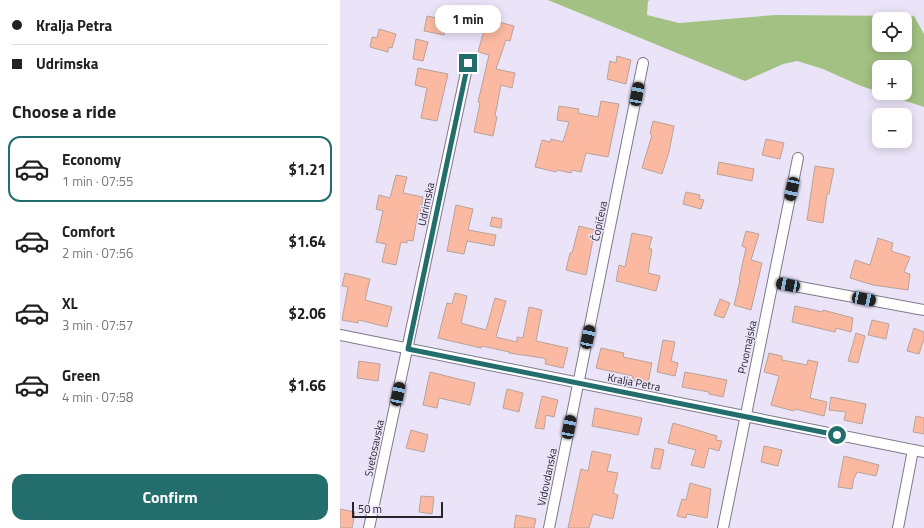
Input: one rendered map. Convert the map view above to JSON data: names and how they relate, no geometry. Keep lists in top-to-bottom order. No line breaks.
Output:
{"streets":{"street":["Udrimska","Ćopićeva","Prvomajska","Kralja Petra","Svetosavska","Vidovdanska"]},"crossings":[["Udrimska","Kralja Petra"],["Udrimska","Svetosavska"],["Ćopićeva","Kralja Petra"],["Ćopićeva","Vidovdanska"],["Prvomajska","Kralja Petra"],["Kralja Petra","Svetosavska"],["Kralja Petra","Vidovdanska"]],"scale_bar":"50 m","page":{"banner":["Kralja Petra","Udrimska"],"bubble":"1 min","map_buttons":["+","−"],"heading":"Choose a ride","list":[{"name":"Economy","note":"1 min · 07:55","value":"$1.21"},{"name":"Comfort","note":"2 min · 07:56","value":"$1.64"},{"name":"XL","note":"3 min · 07:57","value":"$2.06"},{"name":"Green","note":"4 min · 07:58","value":"$1.66"}],"buttons":"Confirm","scale":"50 m"}}
